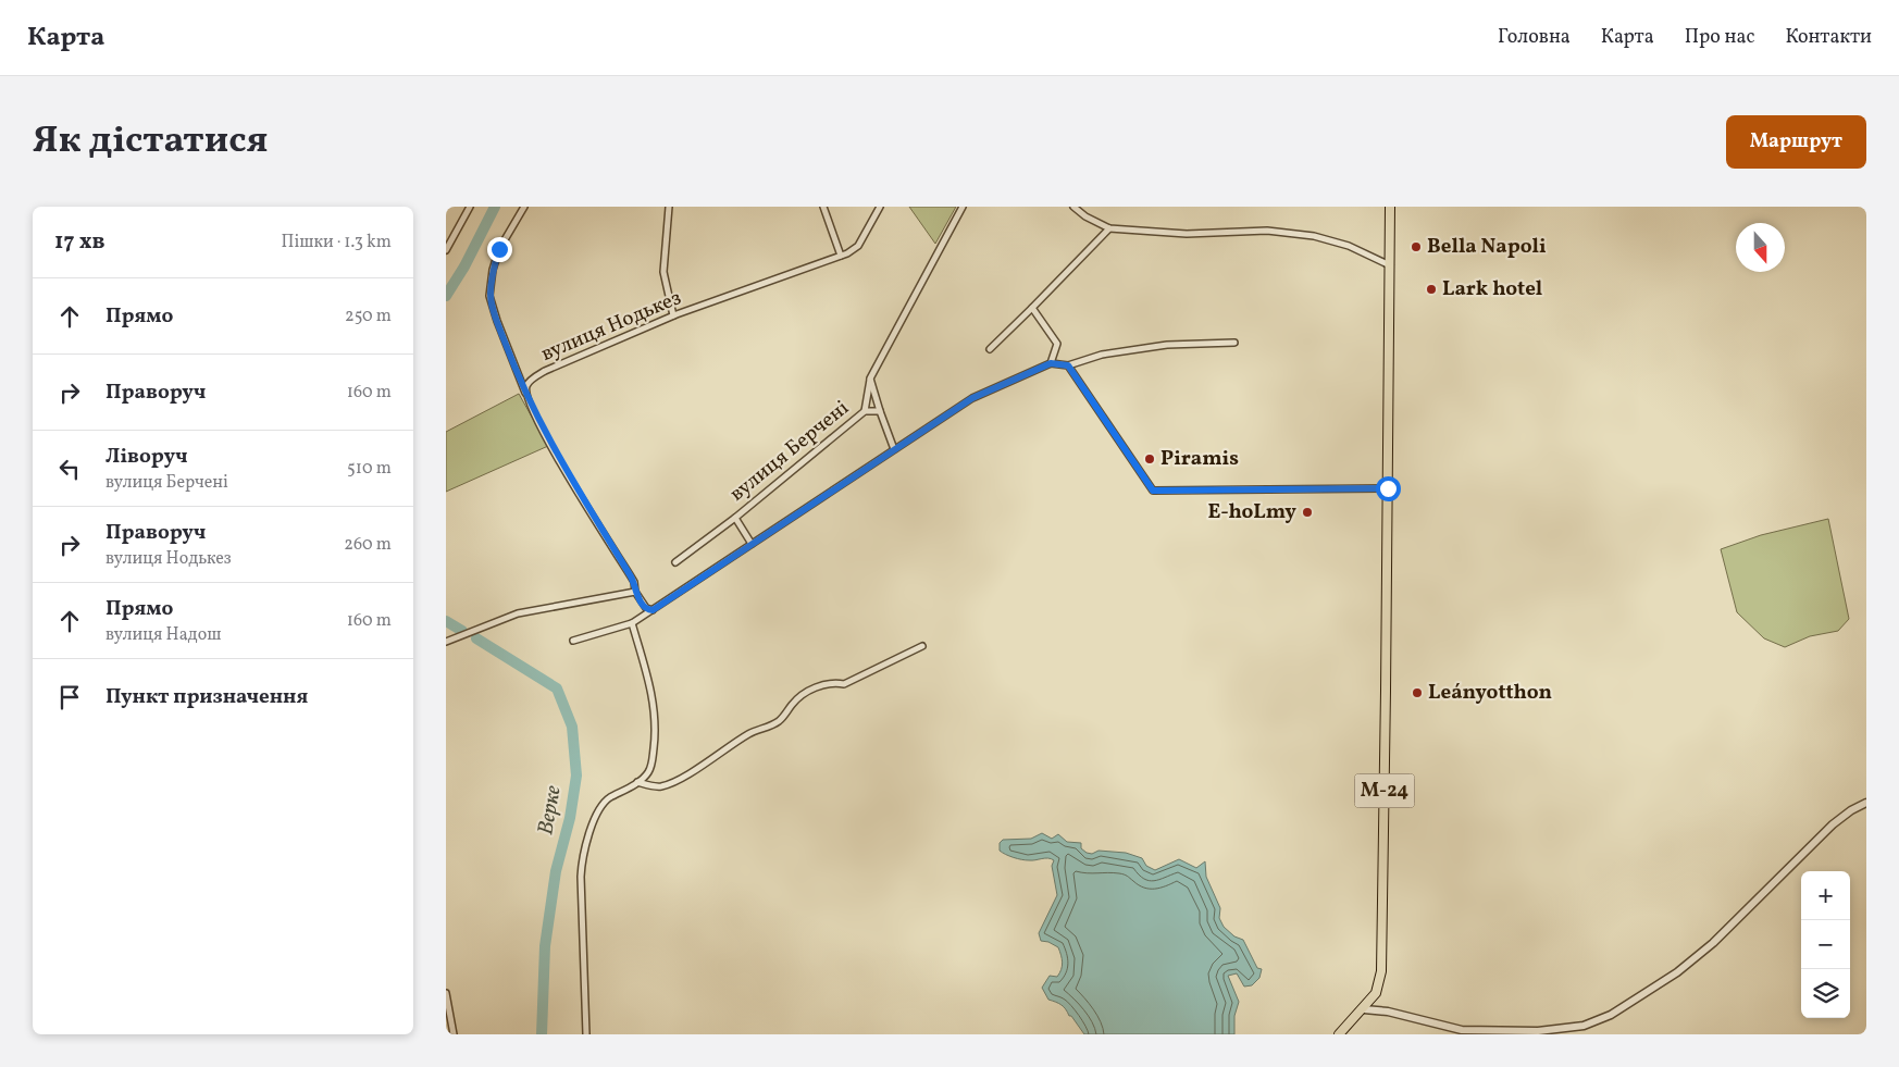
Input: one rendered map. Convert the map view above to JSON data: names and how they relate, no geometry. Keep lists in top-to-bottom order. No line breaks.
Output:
{"streets":{"highway":["М-24"],"street":["вулиця Нодькез","вулиця Берчені"]},"water":["Верке"],"places":["Bella Napoli","Lark hotel","Piramis","E-hoLmy","Leányotthon"],"north":"bottom","page":{"header":"Карта","nav":["Головна","Карта","Про нас","Контакти"],"title":"Як дістатися","buttons":"Маршрут","heading":["17 хв","Пішки · 1.3 km"],"list":[["Прямо","250 m"],["Праворуч","160 m"],["Ліворуч","вулиця Берчені","510 m"],["Праворуч","вулиця Нодькез","260 m"],["Прямо","вулиця Надош","160 m"],"Пункт призначення"],"map_buttons":["+","−"]}}
